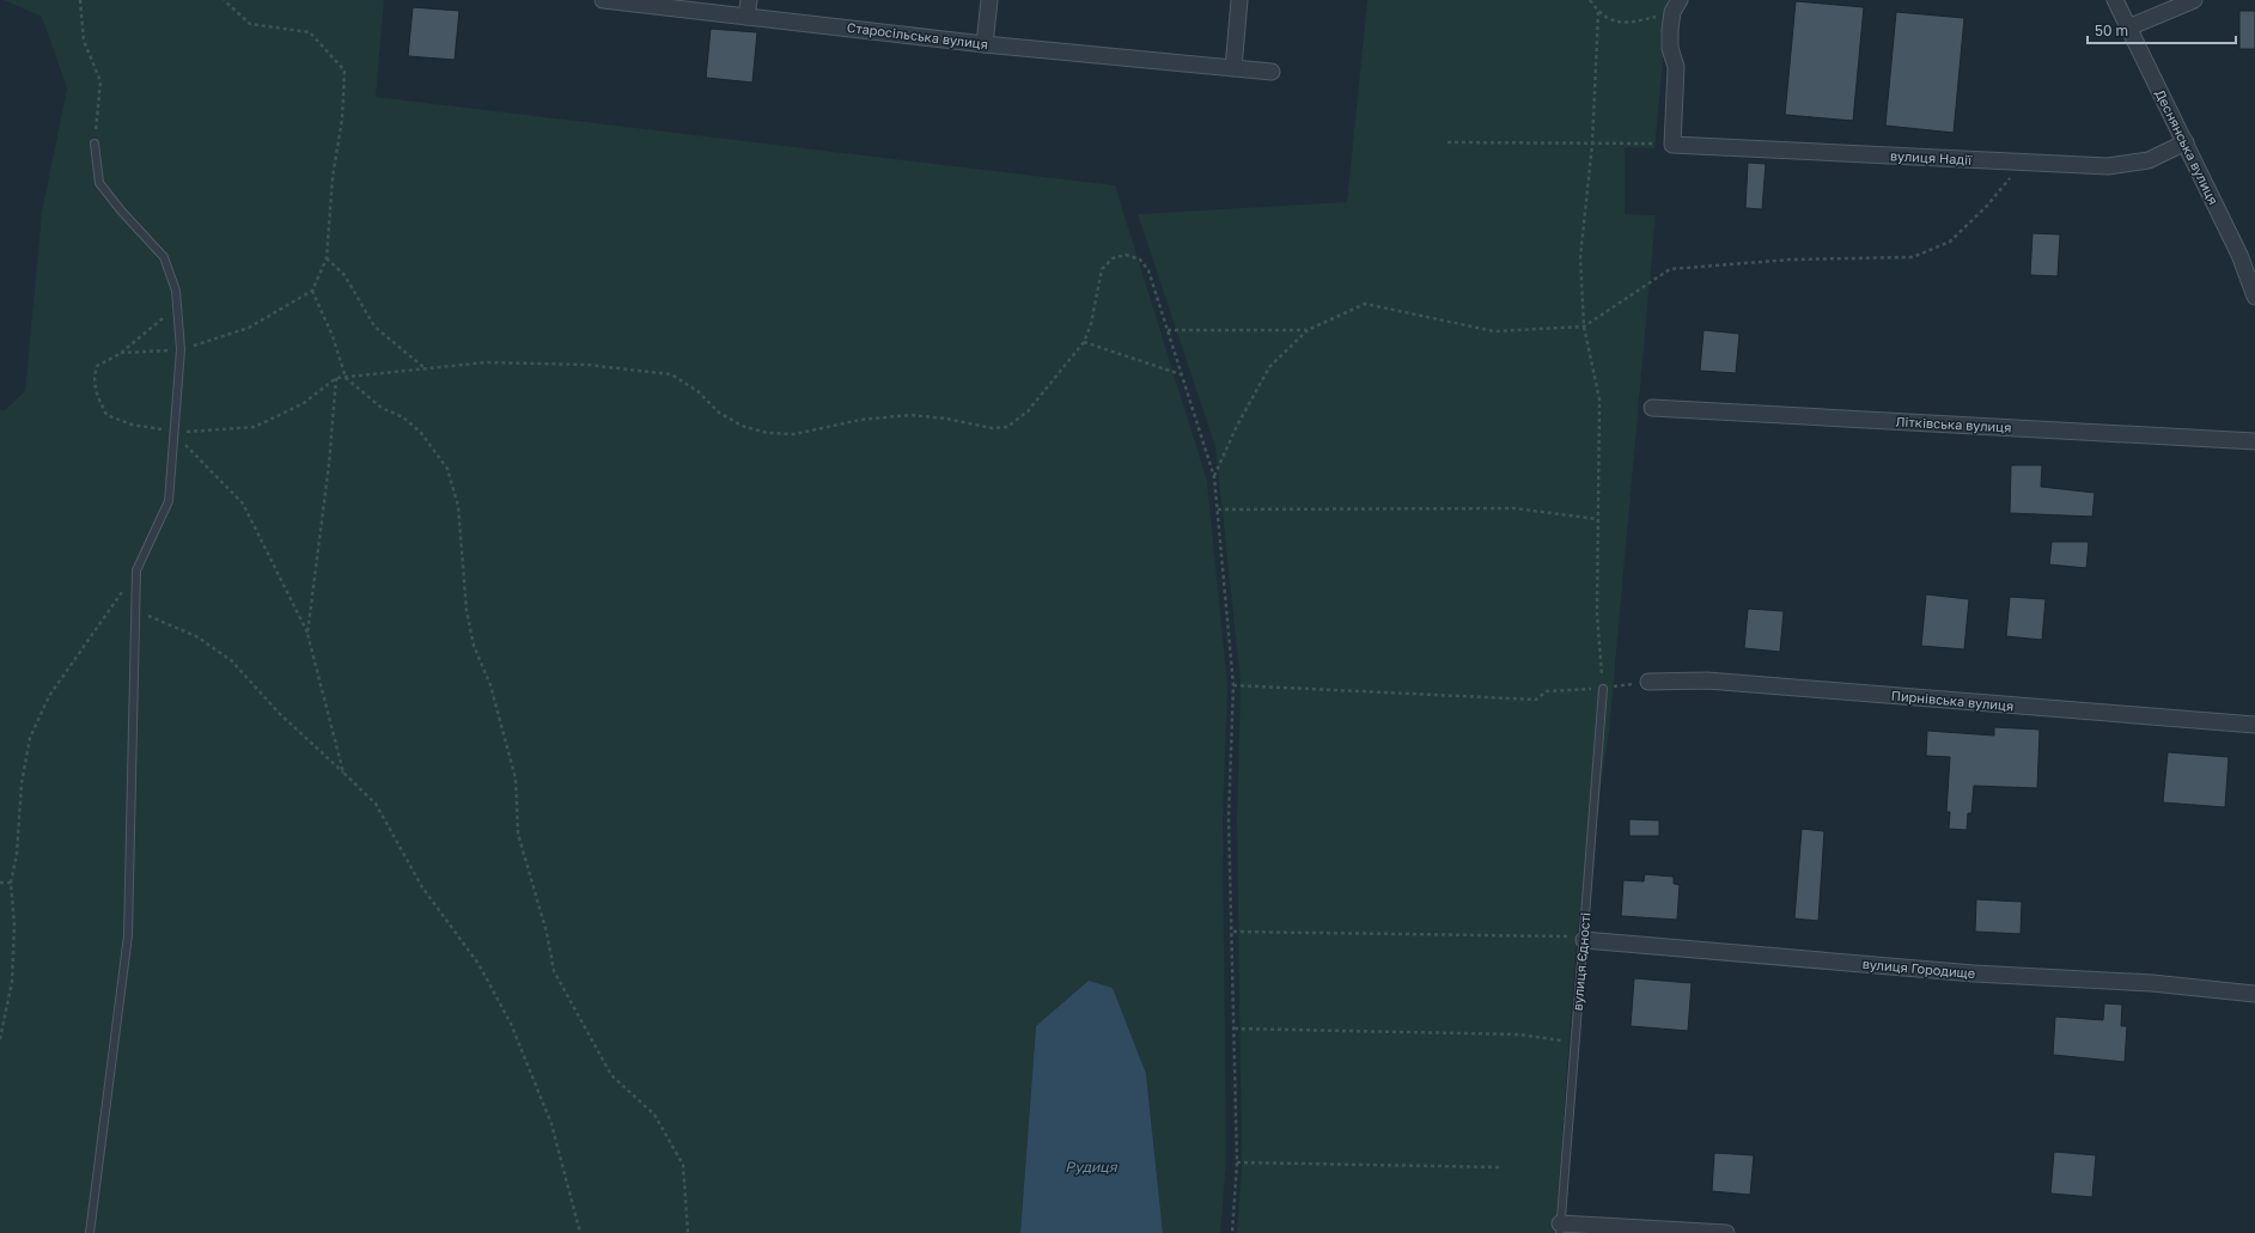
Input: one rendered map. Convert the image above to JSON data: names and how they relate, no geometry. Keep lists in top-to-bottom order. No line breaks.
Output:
{"streets":{"street":["Старосільська вулиця","Деснянська вулиця","вулиця Надії","Літківська вулиця","Пирнівська вулиця","вулиця Городище"],"lane":["вулиця Єдності"]},"crossings":[["Деснянська вулиця","вулиця Надії"],["вулиця Єдності","вулиця Городище"]],"water":["Рудиця"],"scale_bar":"50 m"}
